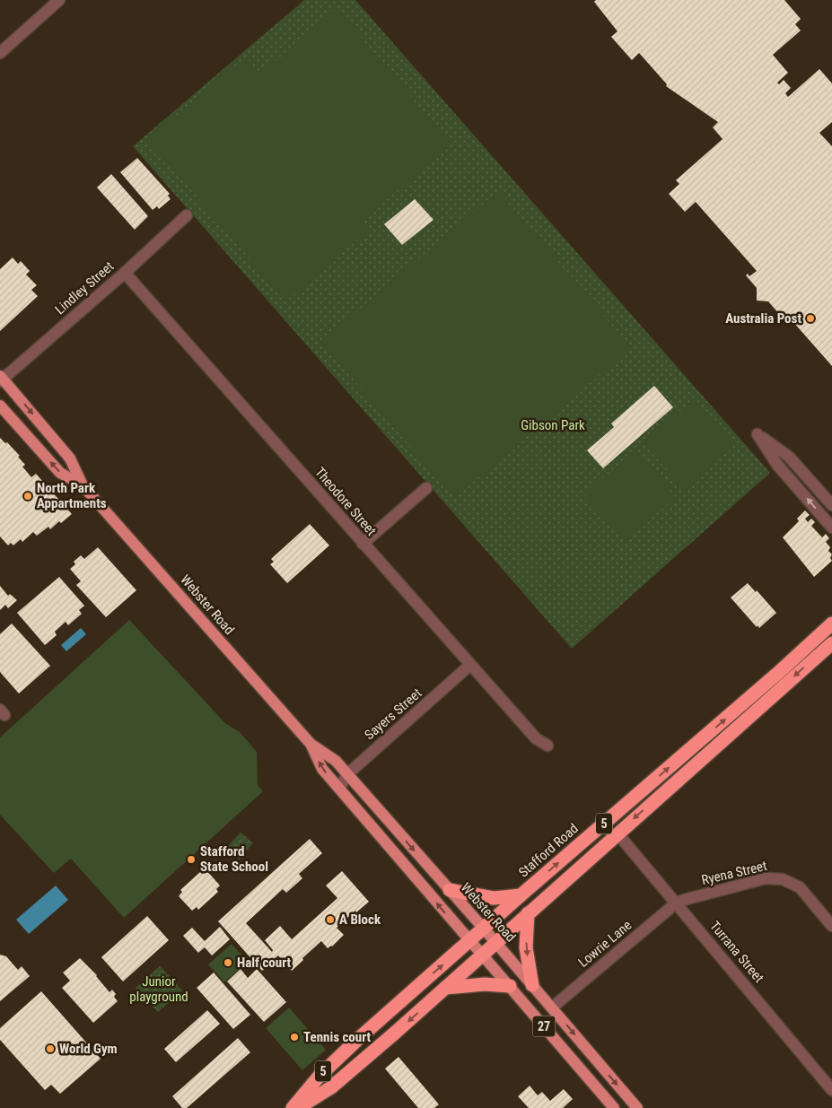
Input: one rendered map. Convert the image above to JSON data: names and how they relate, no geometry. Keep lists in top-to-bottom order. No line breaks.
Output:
{"streets":{"highway":["5","Stafford Road"],"main road":["Webster Road","27"],"street":["Lindley Street","Theodore Street","Sayers Street","Ryena Street","Lowrie Lane","Turrana Street"]},"crossings":[["Lindley Street","Theodore Street"],["Lindley Street","Webster Road"],["Theodore Street","Sayers Street"],["Webster Road","Sayers Street"],["Webster Road","5"],["Webster Road","Stafford Road"],["Webster Road","Lowrie Lane"],["5","Turrana Street"],["Ryena Street","Lowrie Lane"],["Ryena Street","Turrana Street"],["Lowrie Lane","Turrana Street"]],"parks":["Gibson Park","Junior playground"],"places":["Australia Post","North Park Appartments","Stafford State School","A Block","Half court","Tennis court","World Gym"]}
